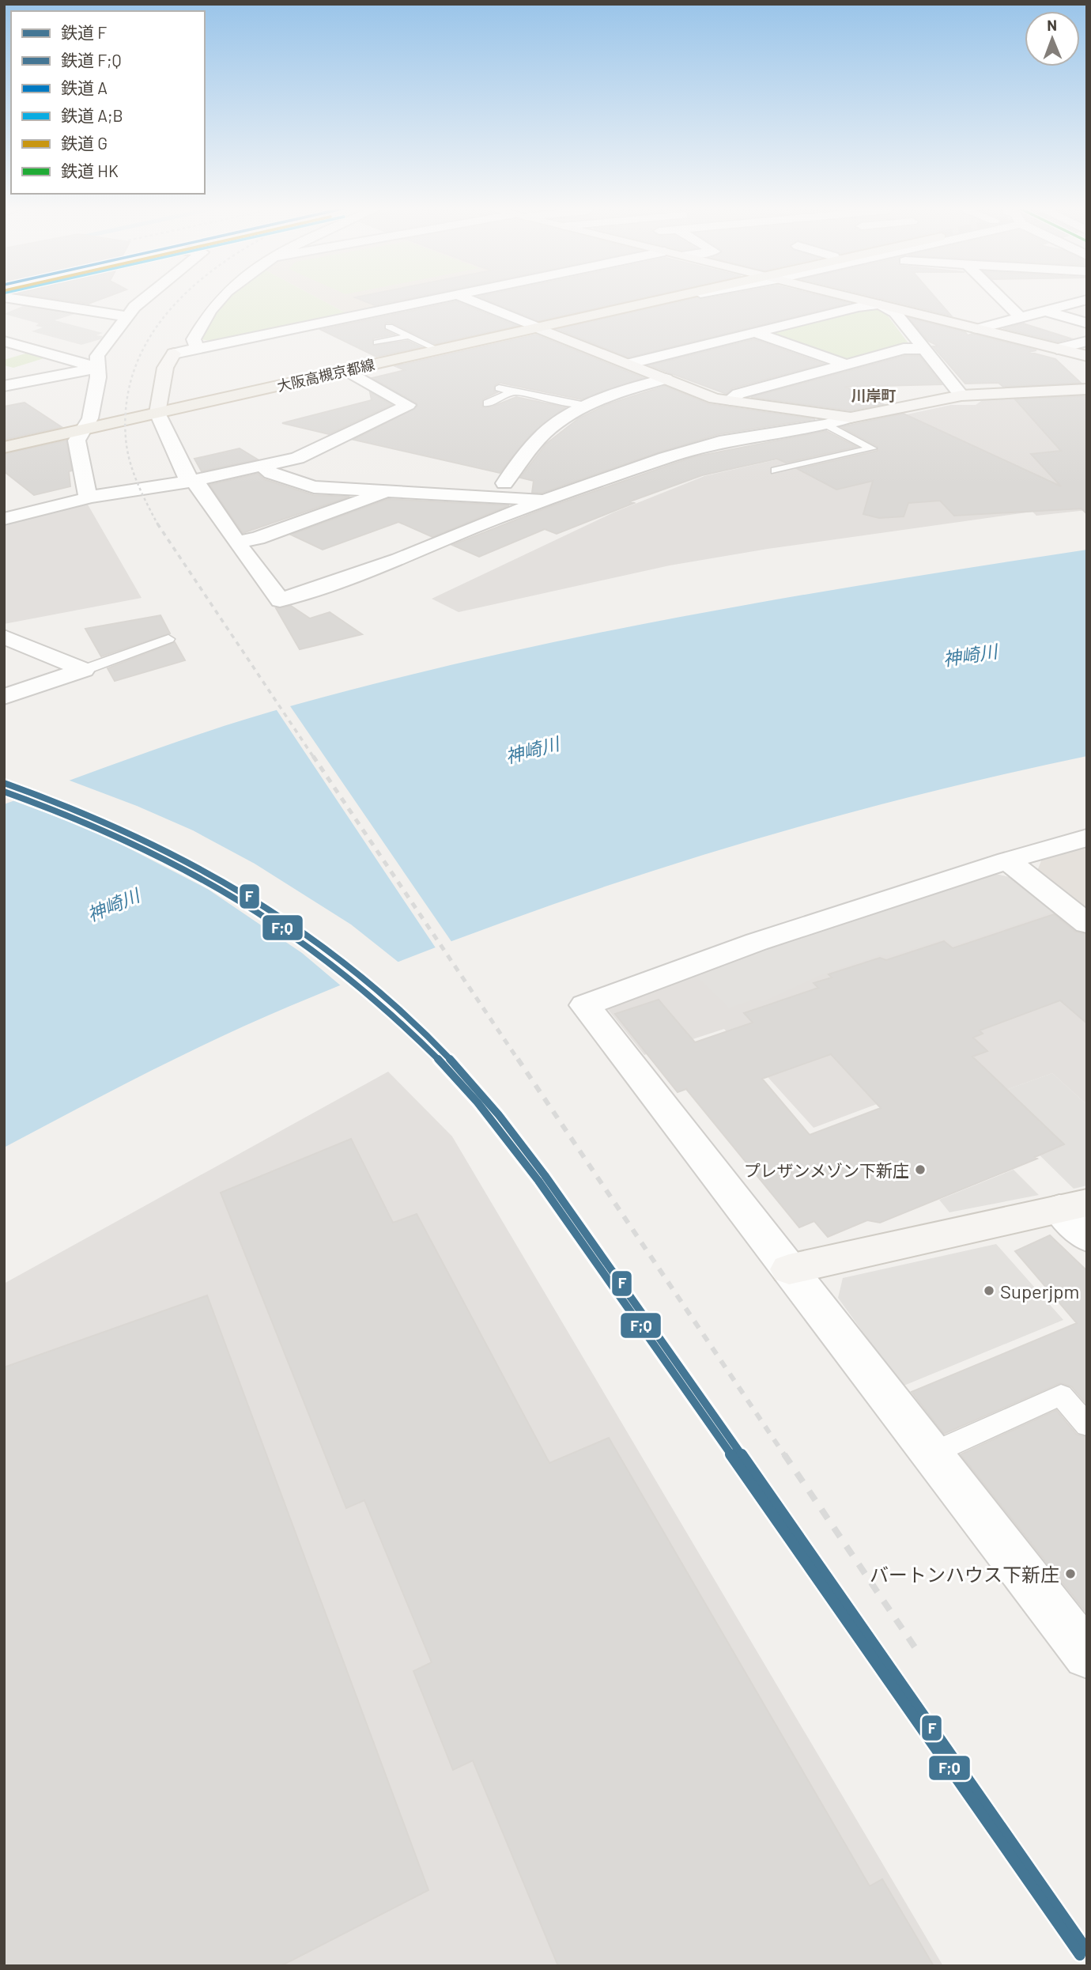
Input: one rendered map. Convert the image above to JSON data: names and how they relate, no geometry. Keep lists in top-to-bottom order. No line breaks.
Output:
{"streets":{"main road":["大阪高槻京都線"]},"districts":["川岸町"],"water":["神崎川"],"places":["プレザンメゾン下新庄","Superjpm","バートンハウス下新庄"],"lines":["rail line F","rail line F;Q"],"legend":["鉄道 F","鉄道 F;Q","鉄道 A","鉄道 A;B","鉄道 G","鉄道 HK"],"north":"top"}
